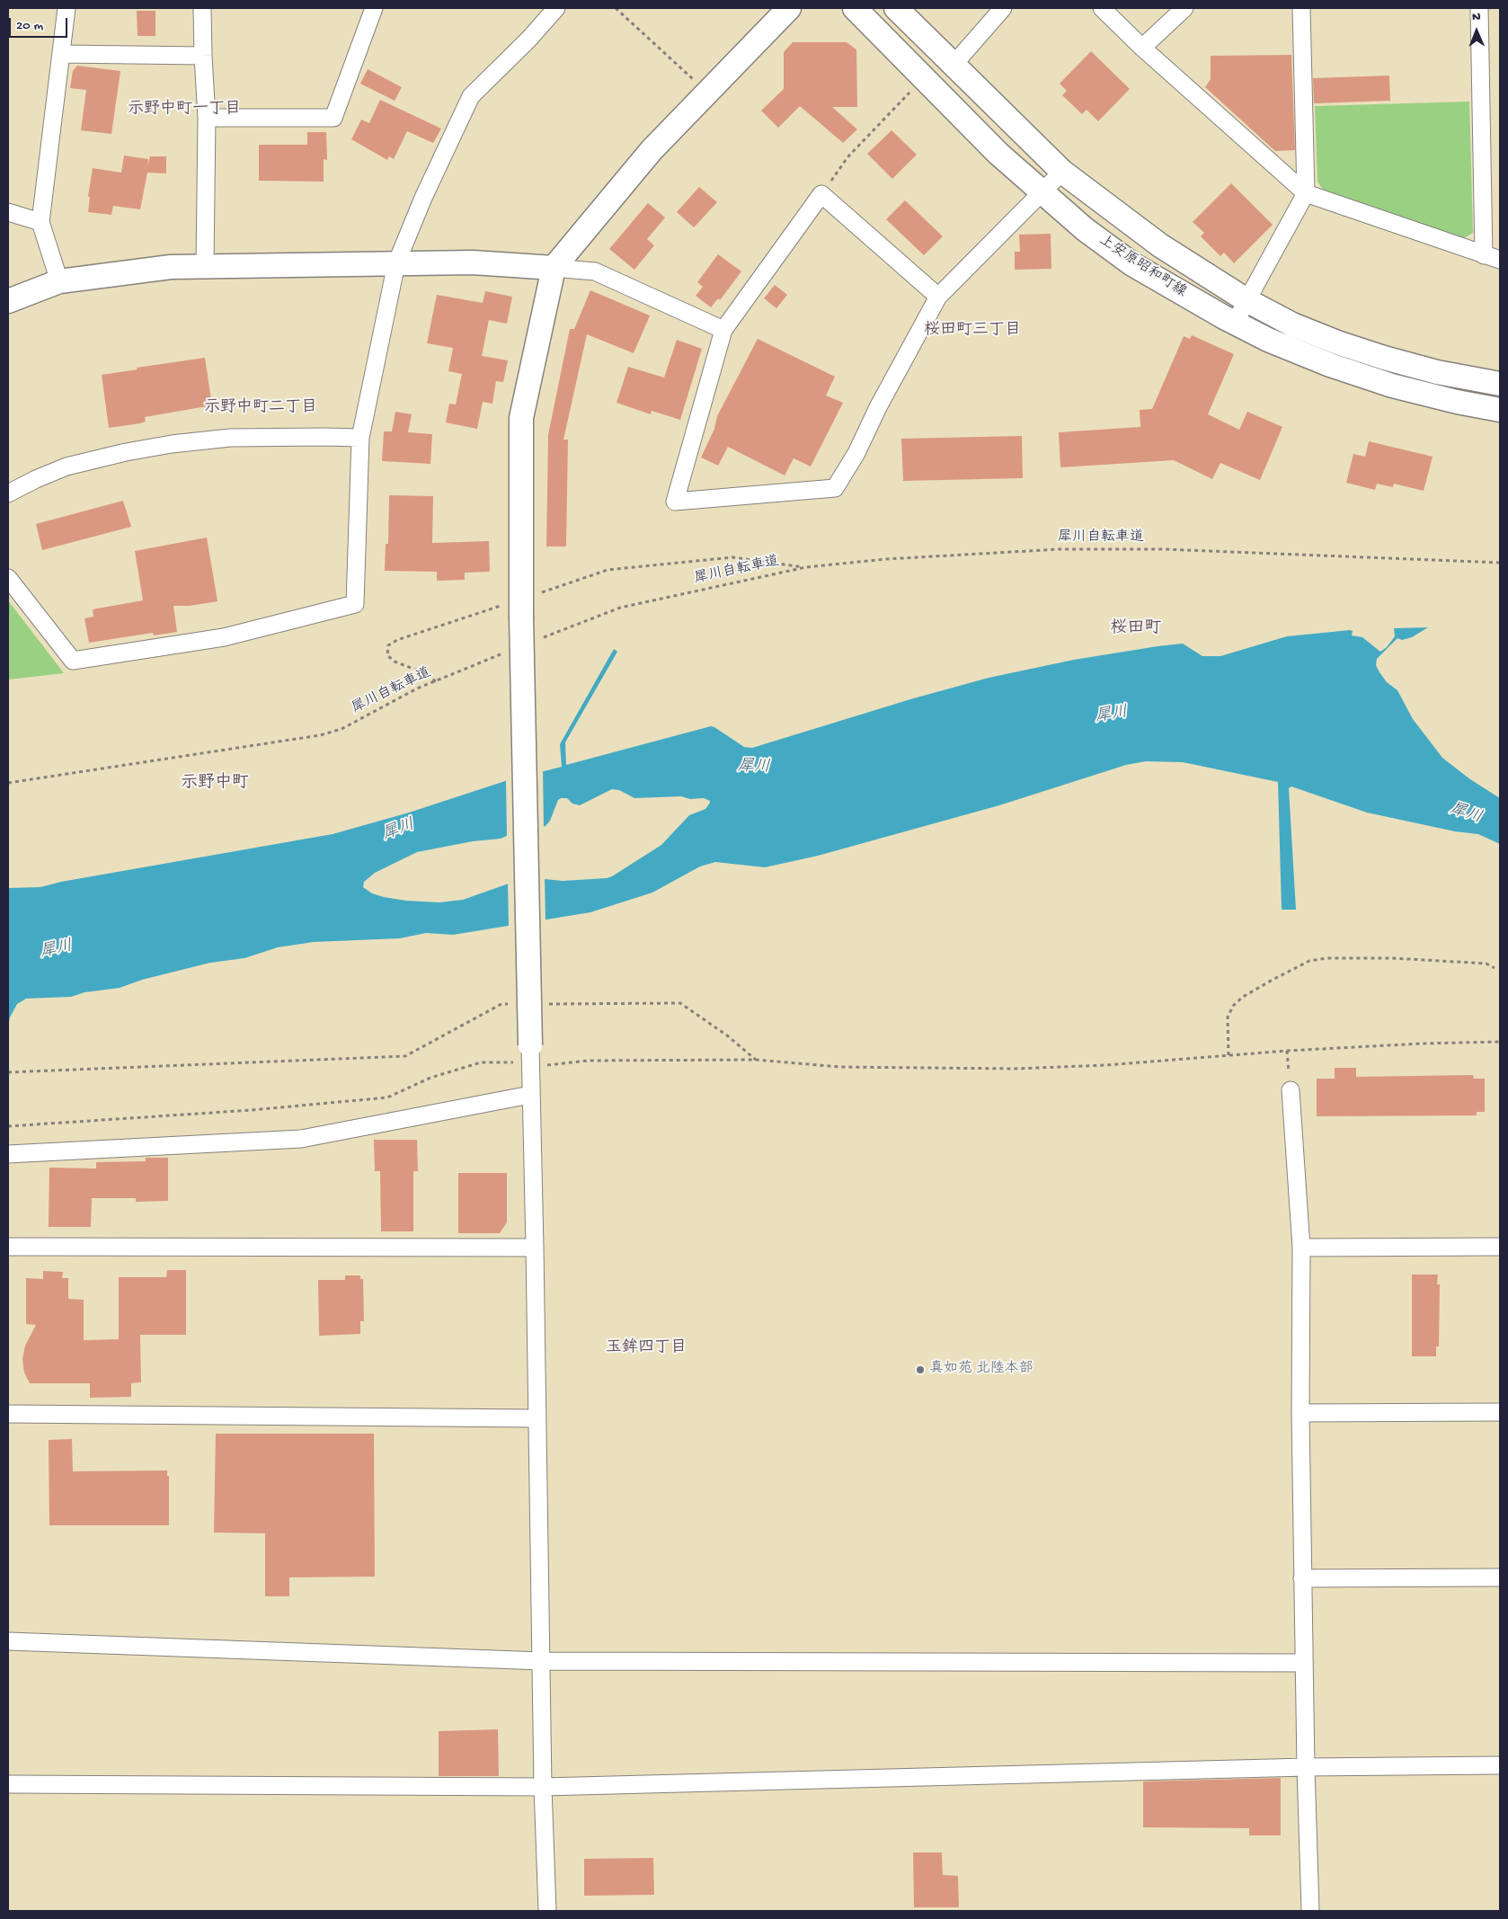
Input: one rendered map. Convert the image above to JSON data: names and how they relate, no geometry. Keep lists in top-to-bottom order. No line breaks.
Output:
{"streets":{"street":["上安原昭和町線"],"path":["犀川自転車道"]},"districts":["示野中町一丁目","桜田町三丁目","示野中町二丁目","桜田町","示野中町","玉鉾四丁目"],"water":["犀川"],"places":["真如苑 北陸本部"],"scale_bar":"20 m","north":"top"}
